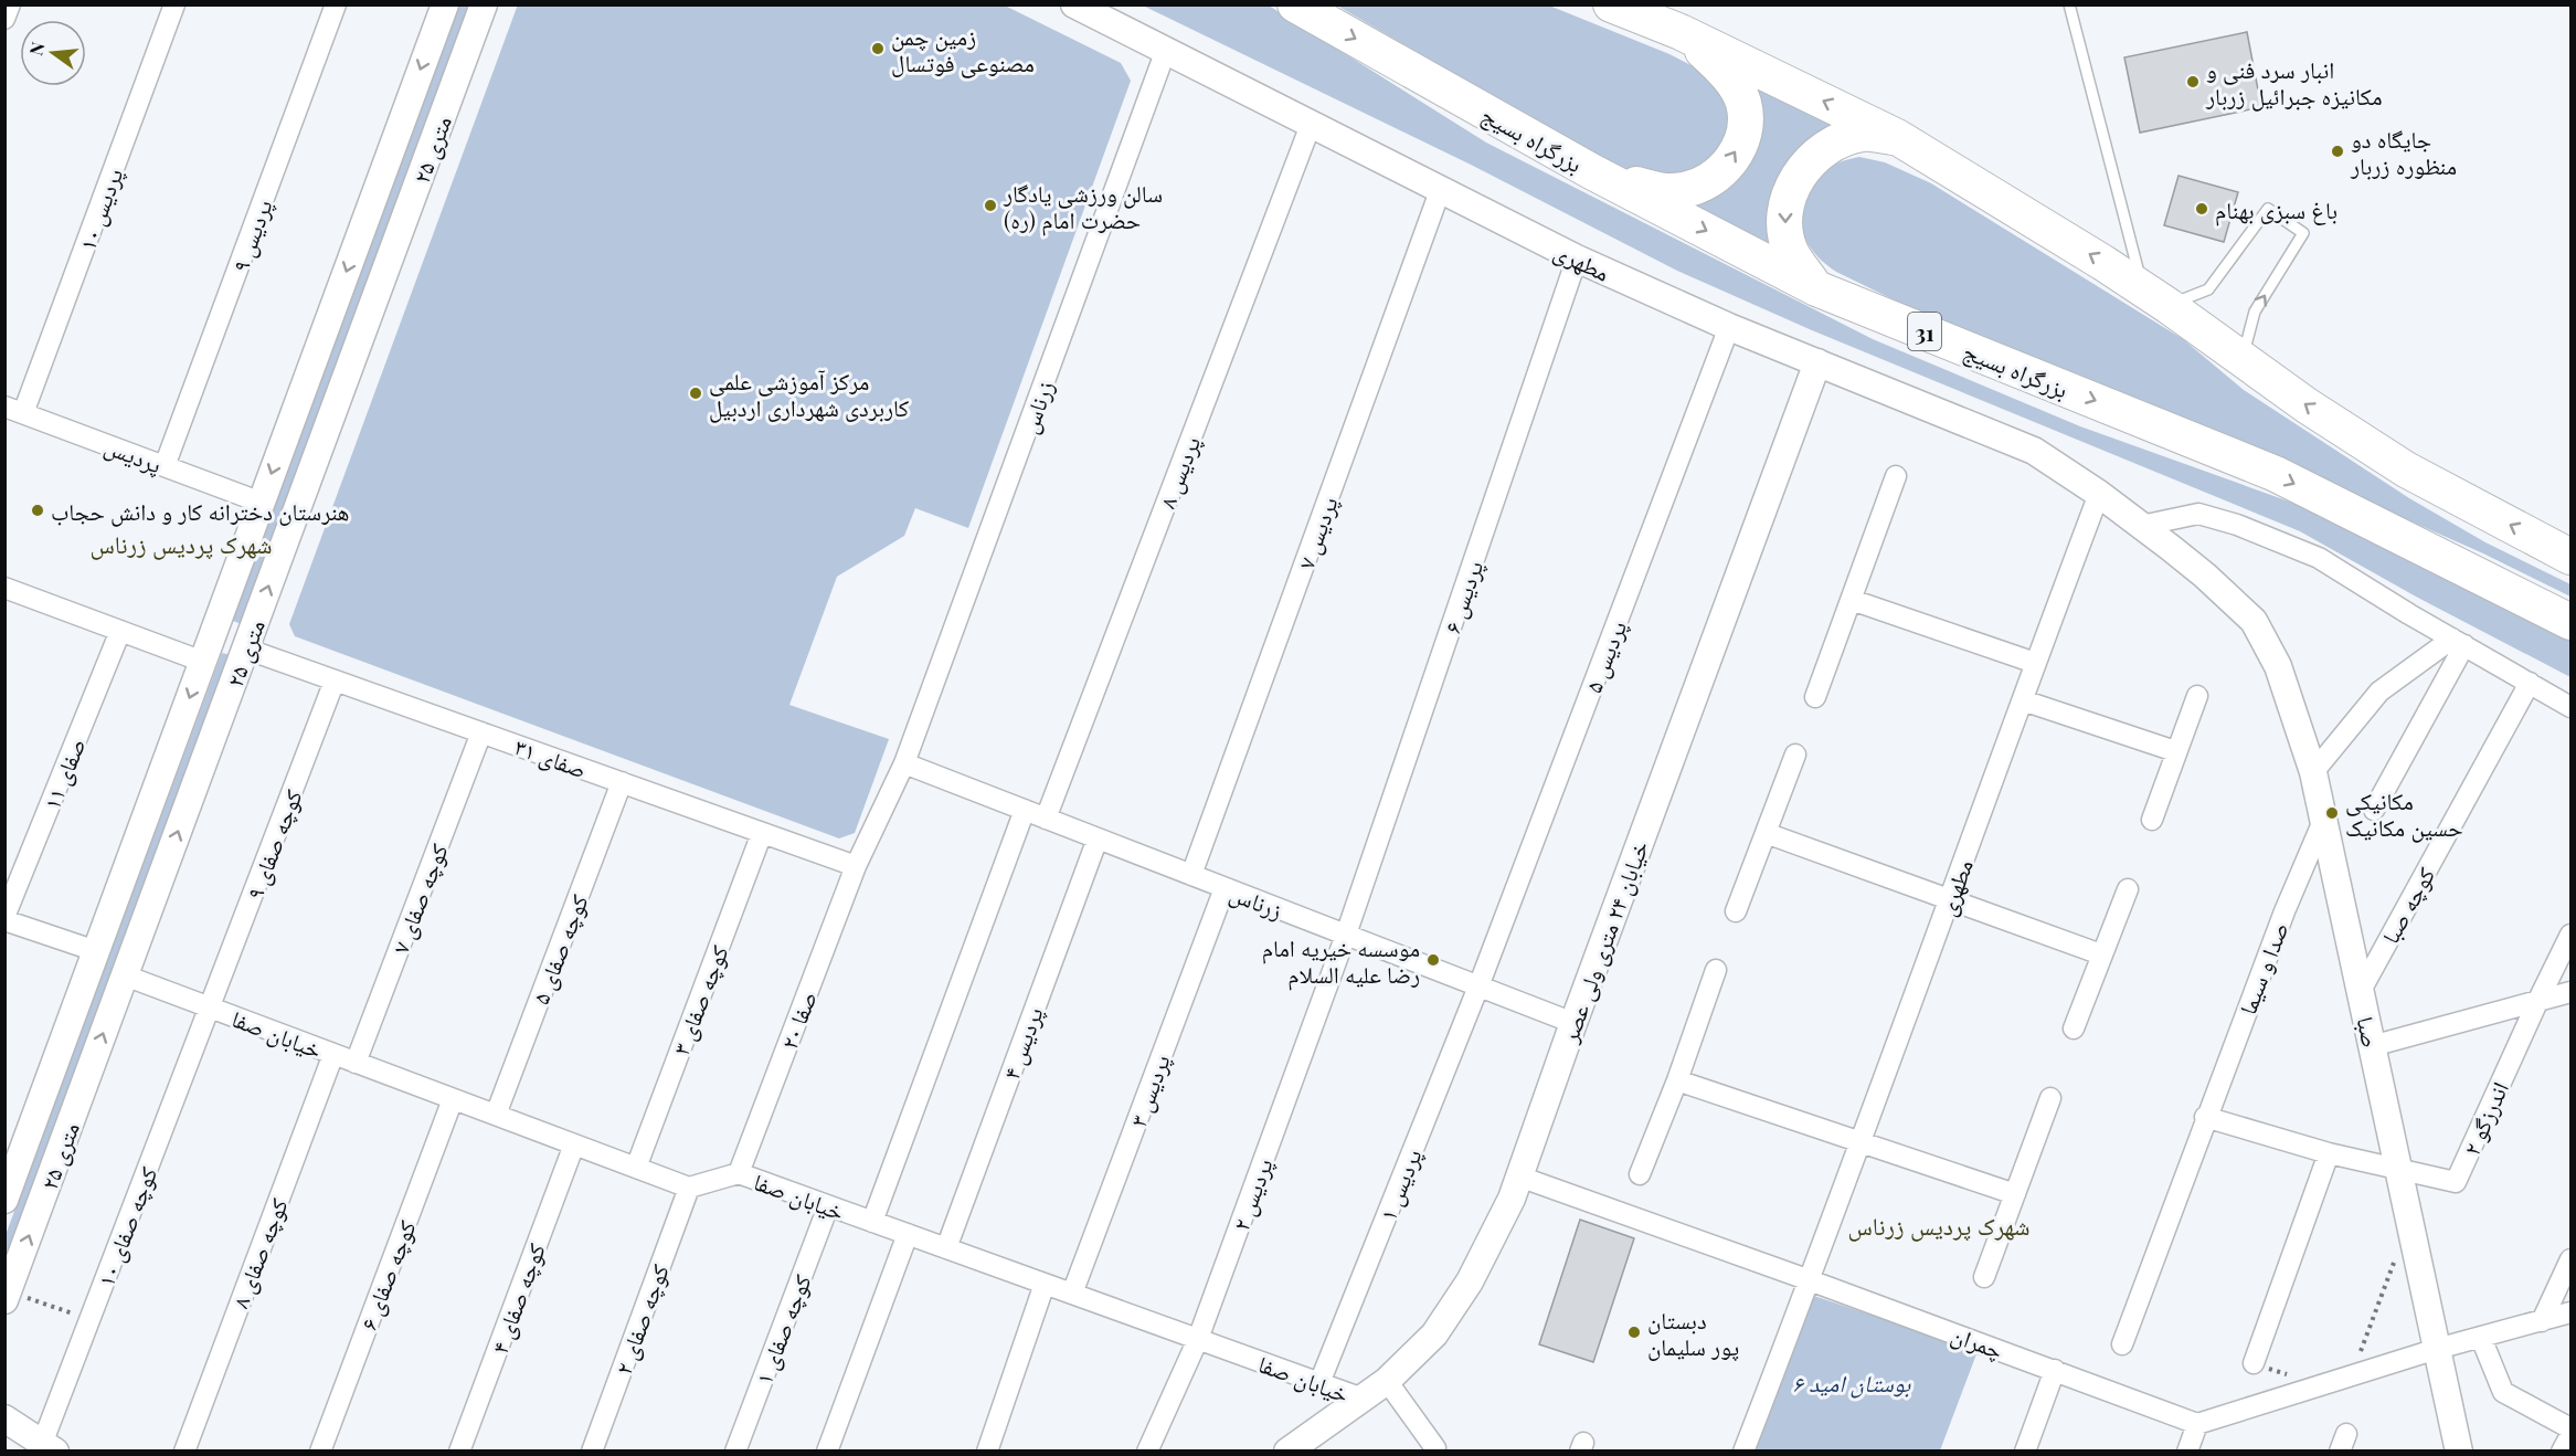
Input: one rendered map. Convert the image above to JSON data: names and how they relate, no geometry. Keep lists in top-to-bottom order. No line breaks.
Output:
{"streets":{"highway":["بزرگراه بسیج","31"],"street":["۲۵ متری","پردیس ۱۰","پردیس ۹","مطهری","زرناس","پردیس","پردیس ۸","پردیس ۷","پردیس ۶","پردیس ۵","صفای ۳۱","صفای ۱۱","کوچه صفای ۹","کوچه صفای ۷","کوچه صبا","خیابان ۲۴ متری ولی عصر","کوچه صفای ۵","صدا و سیما","کوچه صفای ۳","صفا ۲۰","صبا","خیابان صفا","پردیس ۴","پردیس ۳","اندرزگو ۲","پردیس ۱","پردیس ۲","کوچه صفای ۱۰","کوچه صفای ۸","کوچه صفای ۶","کوچه صفای ۴","کوچه صفای ۲","کوچه صفای ۱","چمران"]},"crossings":[["۲۵ متری","پردیس"],["۲۵ متری","صفای ۳۱"],["۲۵ متری","خیابان صفا"],["پردیس ۱۰","پردیس"],["پردیس ۹","پردیس"],["مطهری","زرناس"],["مطهری","پردیس ۸"],["مطهری","پردیس ۷"],["مطهری","پردیس ۶"],["مطهری","پردیس ۵"],["مطهری","خیابان ۲۴ متری ولی عصر"],["مطهری","صبا"],["مطهری","چمران"],["زرناس","پردیس ۸"],["زرناس","پردیس ۷"],["زرناس","پردیس ۶"],["زرناس","پردیس ۵"],["زرناس","صفای ۳۱"],["زرناس","خیابان ۲۴ متری ولی عصر"],["زرناس","صفا ۲۰"],["زرناس","پردیس ۴"],["زرناس","پردیس ۳"],["زرناس","پردیس ۱"],["زرناس","پردیس ۲"],["پردیس ۶","پردیس ۲"],["پردیس ۵","پردیس ۱"],["صفای ۳۱","کوچه صفای ۹"],["صفای ۳۱","کوچه صفای ۷"],["صفای ۳۱","کوچه صفای ۵"],["صفای ۳۱","کوچه صفای ۳"],["صفای ۳۱","صفا ۲۰"],["کوچه صفای ۹","خیابان صفا"],["کوچه صفای ۹","کوچه صفای ۱۰"],["کوچه صفای ۷","خیابان صفا"],["کوچه صبا","صبا"],["خیابان ۲۴ متری ولی عصر","خیابان صفا"],["خیابان ۲۴ متری ولی عصر","چمران"],["کوچه صفای ۵","خیابان صفا"],["صدا و سیما","صبا"],["کوچه صفای ۳","خیابان صفا"],["صفا ۲۰","خیابان صفا"],["صبا","اندرزگو ۲"],["خیابان صفا","پردیس ۴"],["خیابان صفا","پردیس ۳"],["خیابان صفا","پردیس ۱"],["خیابان صفا","پردیس ۲"],["خیابان صفا","کوچه صفای ۱۰"],["خیابان صفا","کوچه صفای ۸"],["خیابان صفا","کوچه صفای ۶"],["خیابان صفا","کوچه صفای ۴"],["خیابان صفا","کوچه صفای ۲"],["خیابان صفا","کوچه صفای ۱"]],"districts":["شهرک پردیس زرناس","شهرک پردیس زرناس"],"parks":["بوستان امید ۶"],"places":["زمین چمن مصنوعی فوتسال","انبار سرد فنی و مکانیزه جبرائیل زربار","جایگاه دو منظوره زربار","سالن ورزشی یادگار حضرت امام (ره)","باغ سبزی بهنام","مرکز آموزشی علمی کاربردی شهرداری اردبیل","هنرستان دخترانه کار و دانش حجاب","مکانیکی حسین مکانیک","موسسه خیریه امام رضا علیه السلام","دبستان پور سلیمان"],"north":"left"}
